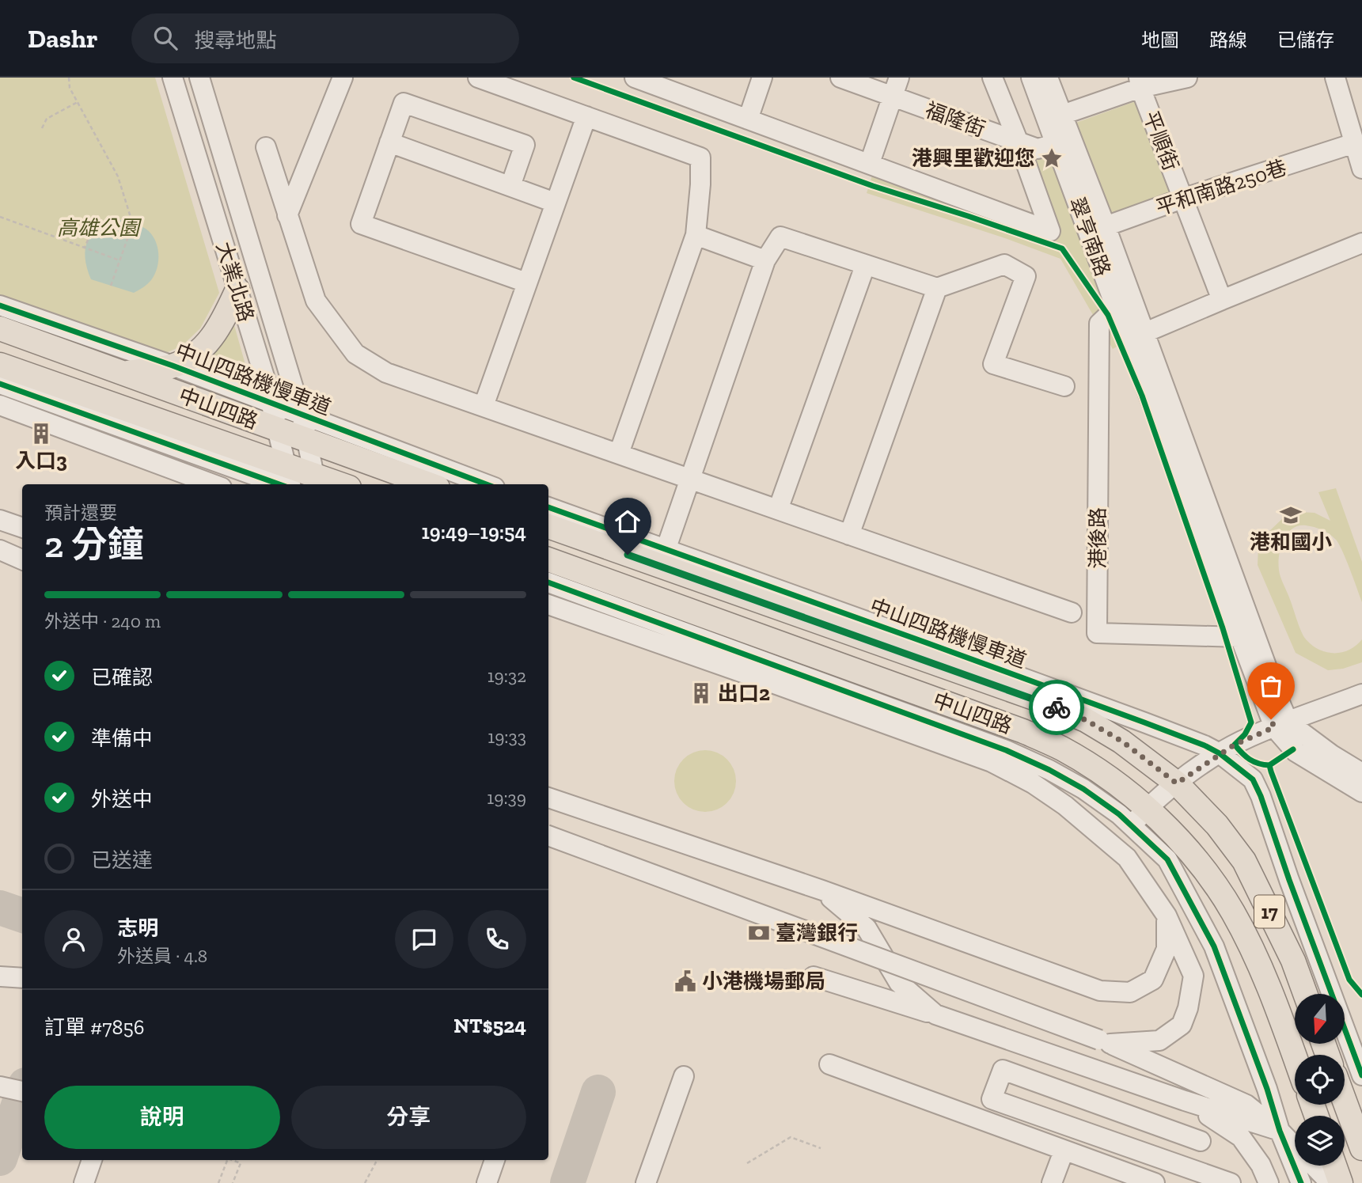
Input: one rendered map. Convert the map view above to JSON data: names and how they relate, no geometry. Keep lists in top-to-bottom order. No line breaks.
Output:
{"streets":{"main road":["中山四路","17"],"street":["福隆街","平順街","平和南路250巷","翠亨南路","大業北路","中山四路機慢車道","港後路"]},"crossings":[["福隆街","翠亨南路"],["平順街","平和南路250巷"],["平和南路250巷","翠亨南路"],["翠亨南路","港後路"],["大業北路","中山四路機慢車道"],["大業北路","中山四路"]],"parks":["高雄公園"],"places":{"place":["港興里歡迎您"],"building":["入口3","出口2"],"school or university":["港和國小"],"bank":["臺灣銀行"],"public building":["小港機場郵局"]},"north":"bottom","page":{"header":"Dashr","search":"搜尋地點","nav":["地圖","路線","已儲存"],"heading":["2 分鐘","預計還要","19:49–19:54"],"panel":["志明","外送員 · 4.8","訂單 #7856","NT$524"],"bar":"外送中 · 240 m","list":[["已確認","19:32"],["準備中","19:33"],["外送中","19:39"],"已送達"],"buttons":["說明","分享"]}}
